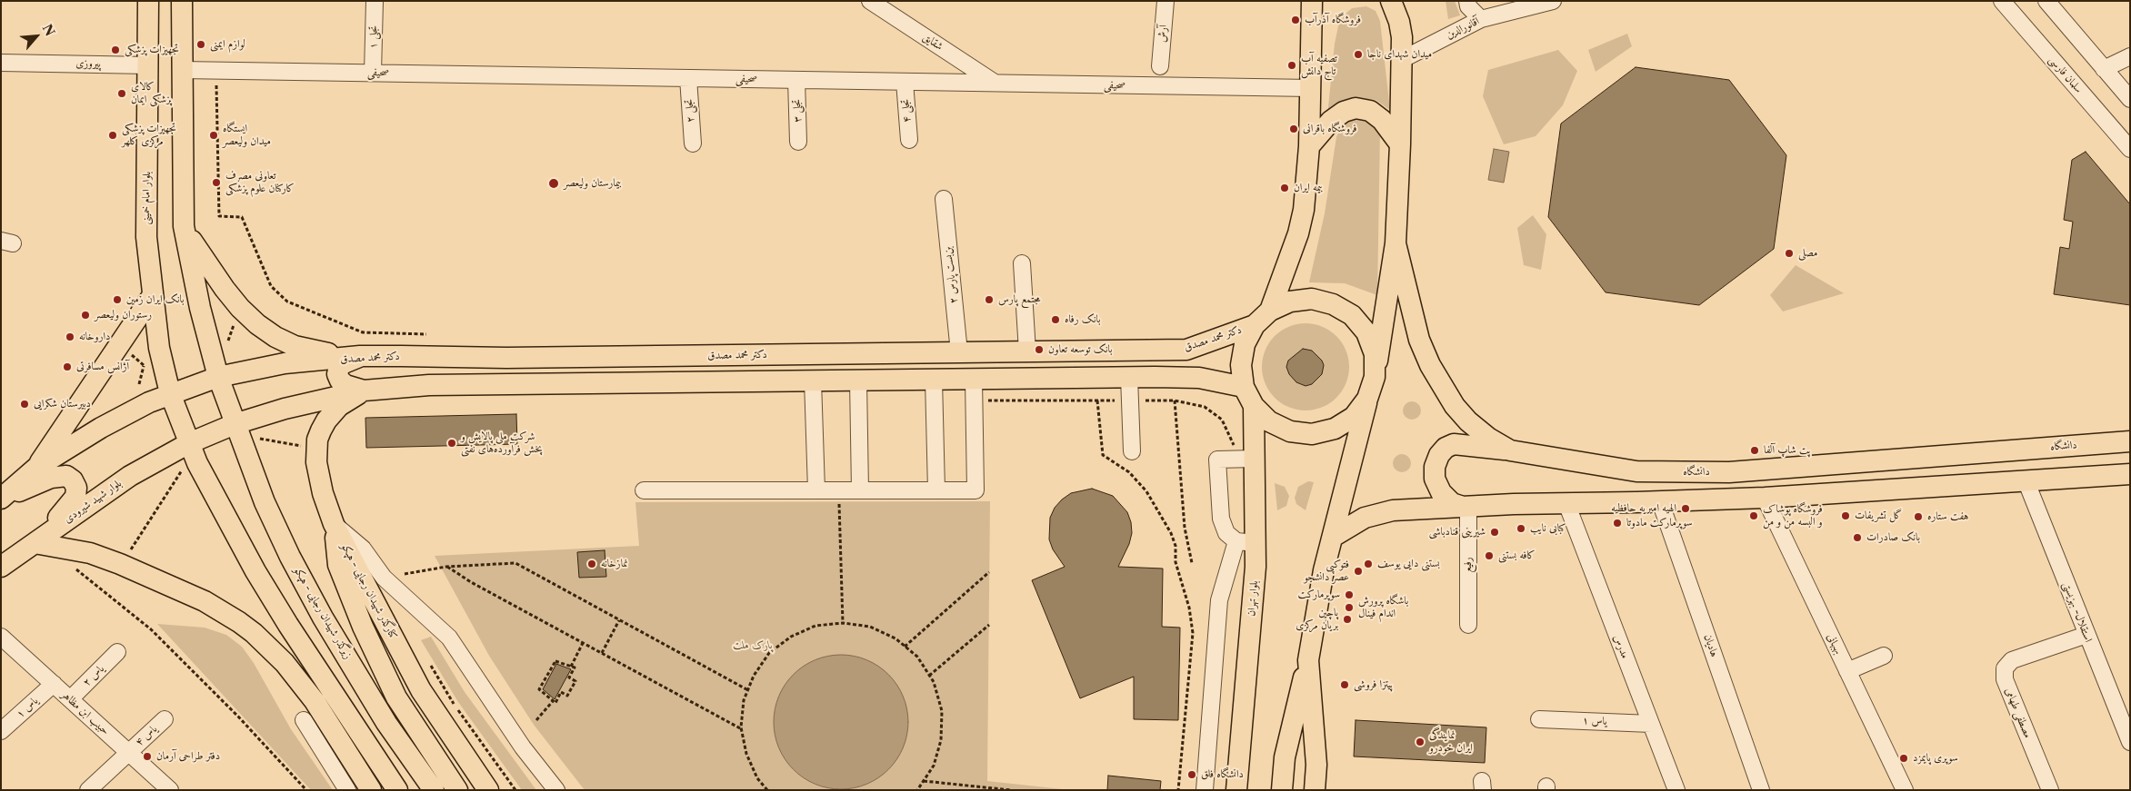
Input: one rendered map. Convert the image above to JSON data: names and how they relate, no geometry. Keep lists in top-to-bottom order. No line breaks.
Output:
{"streets":{"main road":["بلوار امام خمینی","دکتر محمد مصدق","دانشگاه","بلوار شهید شیرودی","کنارگذر شهیدان رجایی - هپکو","بلوار تهران","زیرگذر شهیدان رجایی - هپکو"],"street":["آقانورالدین","آرش","تجلی ١","شقایق","پیروزی","صحیفی","سلمان فارسی","تجلی ۲","تجلی ۳","تجلی ۴","بن‌بست پارس ۲","رفیع","استقلال- بهزیستی","بهبهانی","هادیان","مدرس","یاس ۲","یاس ۱","حبیب ابن مظاهر","مصطفی طهامی","یاس ۴"]},"crossings":[["تجلی ١","صحیفی"],["شقایق","صحیفی"],["پیروزی","بلوار امام خمینی"],["صحیفی","تجلی ۲"],["صحیفی","تجلی ۳"],["صحیفی","تجلی ۴"],["بلوار امام خمینی","دکتر محمد مصدق"],["بلوار امام خمینی","بلوار شهید شیرودی"],["بن‌بست پارس ۲","دکتر محمد مصدق"],["دکتر محمد مصدق","بلوار تهران"],["دکتر محمد مصدق","زیرگذر شهیدان رجایی - هپکو"],["بلوار شهید شیرودی","زیرگذر شهیدان رجایی - هپکو"],["استقلال- بهزیستی","مصطفی طهامی"],["مدرس","یاس ۱"],["یاس ۲","حبیب ابن مظاهر"],["یاس ۱","حبیب ابن مظاهر"],["حبیب ابن مظاهر","یاس ۴"]],"parks":["پارک ملت"],"places":["فروشگاه آذرآب","لوازم ایمنی","تجهیزات پزشکی","میدان شهدای ناجا","تصفیه آب تاج دانش","کالای پزشکی ایمان","فروشگاه باقرانی","تجهیزات پزشکی مرکزی کلهر","ایستگاه میدان ولیعصر","تعاونی مصرف کارکنان علوم پزشکی","بیمارستان ولیعصر","بیمه ایران","مصلی","بانک ایران زمین","مجتمع پارس","رستوران ولیعصر","بانک رفاه","داروخانه","بانک توسعه تعاون","آژانس مسافرتی","دبیرستان شکرایی","شرکت ملی پالایش و پخش فرآورده‌های نفتی","پت شاپ آلفا","الهیه امیریه حافظیه","فروشگاه پوشاک و البسه من و من","گل تشریفات","هفت ستاره","سوپرمارکت مادوتا","کبابی نایب","شیرینی قنادباشی","بانک صادرات","کافه بستنی","نمازخانه","بستنی دایی یوسف","فتوکپی عصر دانشجو","سوپرمارکت","باشگاه پرورش اندام فینال","پاچین بریان مرکزی","پیتزا فروشی","نمایندگی ایران خودرو","دفتر طراحی آرمان","سوپری پایمزد","دانشگاه فلق"],"north":"top right"}
